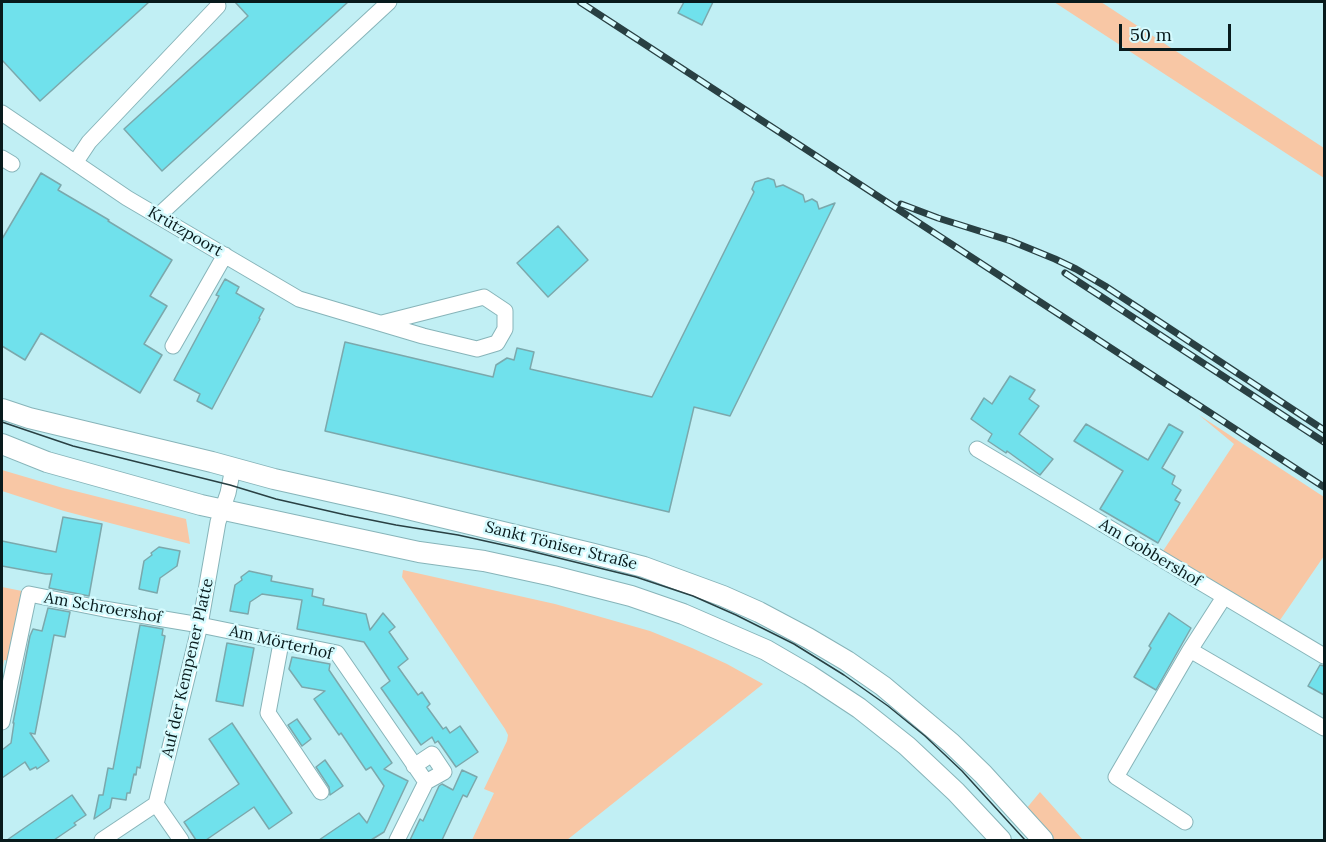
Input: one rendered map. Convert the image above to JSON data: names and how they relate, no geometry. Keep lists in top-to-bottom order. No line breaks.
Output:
{"streets":{"main road":["Sankt Töniser Straße"],"street":["Krützpoort","Am Gobbershof","Am Schroershof","Am Mörterhof","Auf der Kempener Platte"]},"crossings":[["Sankt Töniser Straße","Auf der Kempener Platte"],["Am Schroershof","Am Mörterhof"],["Am Schroershof","Auf der Kempener Platte"],["Am Mörterhof","Auf der Kempener Platte"]],"scale_bar":"50 m"}
